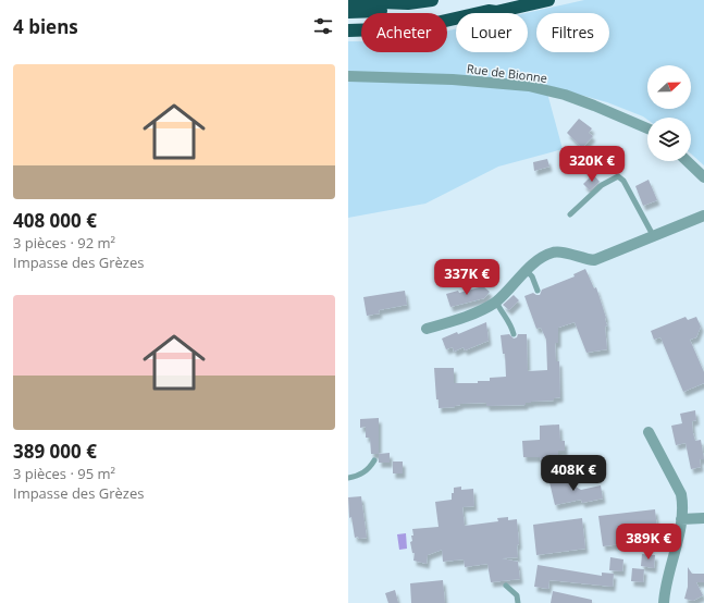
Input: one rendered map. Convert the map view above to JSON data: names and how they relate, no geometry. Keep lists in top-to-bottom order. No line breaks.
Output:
{"streets":{"street":["Rue de Bionne"]},"north":"right","page":{"heading":"4 biens","chip":["Acheter","Louer","Filtres"],"list":[{"name":"408 000 €","note":"3 pièces · 92 m² · Impasse des Grèzes"},{"name":"389 000 €","note":"3 pièces · 95 m² · Impasse des Grèzes"}],"price":["320K €","337K €","408K €","389K €"]}}
